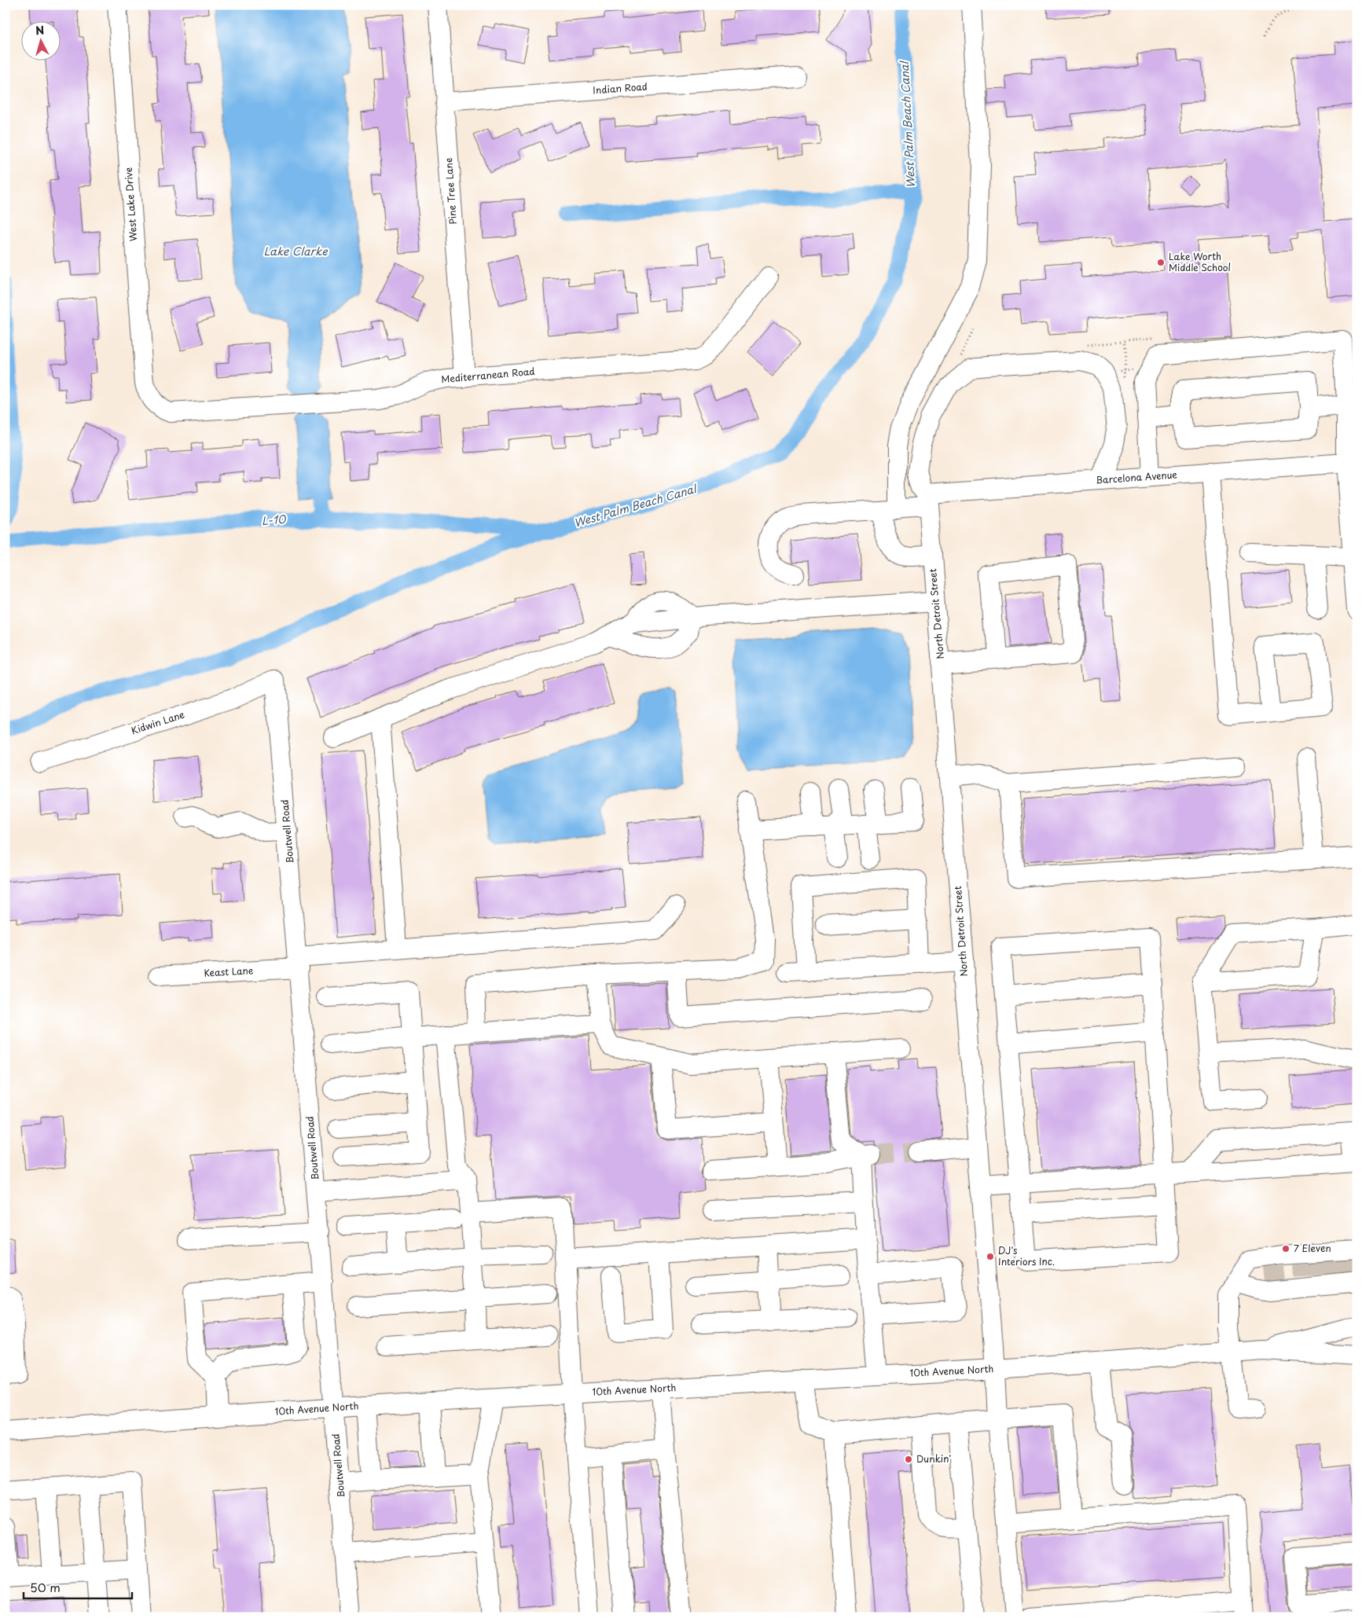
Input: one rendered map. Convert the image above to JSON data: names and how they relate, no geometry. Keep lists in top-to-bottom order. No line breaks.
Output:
{"streets":{"street":["Indian Road","Pine Tree Lane","West Lake Drive","Mediterranean Road","Barcelona Avenue","North Detroit Street","Kidwin Lane","Boutwell Road","Keast Lane","10th Avenue North"]},"crossings":[["Indian Road","Pine Tree Lane"],["Pine Tree Lane","Mediterranean Road"],["West Lake Drive","Mediterranean Road"],["Barcelona Avenue","North Detroit Street"],["North Detroit Street","10th Avenue North"],["Kidwin Lane","Boutwell Road"],["Boutwell Road","Keast Lane"],["Boutwell Road","10th Avenue North"]],"water":["West Palm Beach Canal","Lake Clarke","L-10"],"places":["Lake Worth Middle School","7 Eleven","DJ's Interiors Inc.","Dunkin'"],"scale_bar":"50 m","north":"top"}
